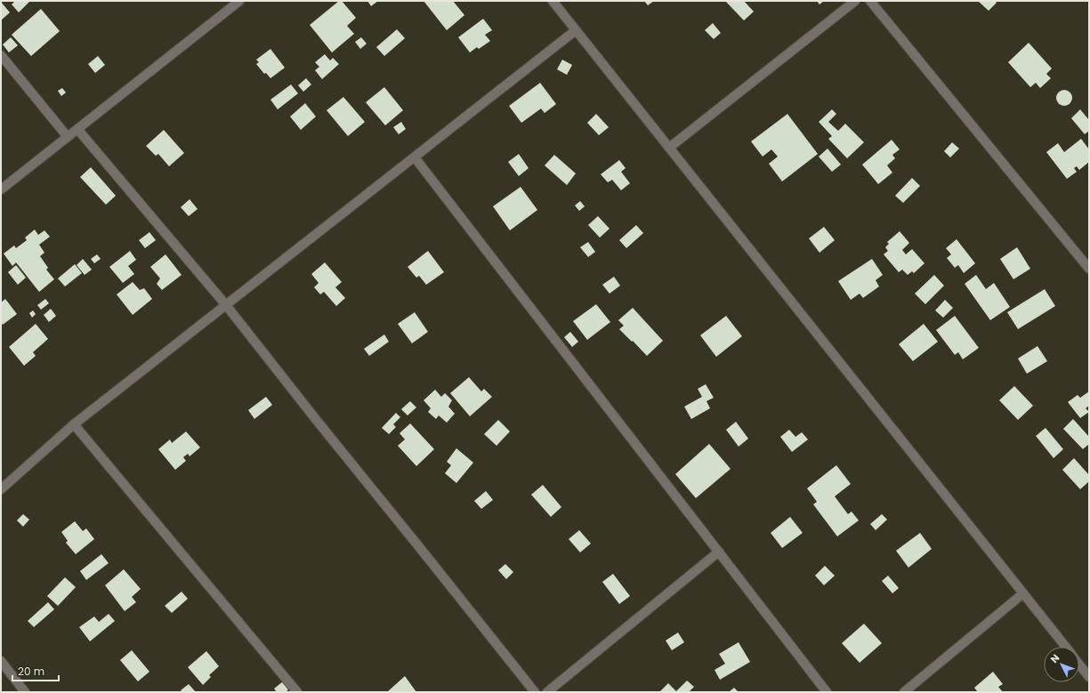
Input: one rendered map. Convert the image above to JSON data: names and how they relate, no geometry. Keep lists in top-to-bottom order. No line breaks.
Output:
{"scale_bar":"20 m","north":"top left"}
